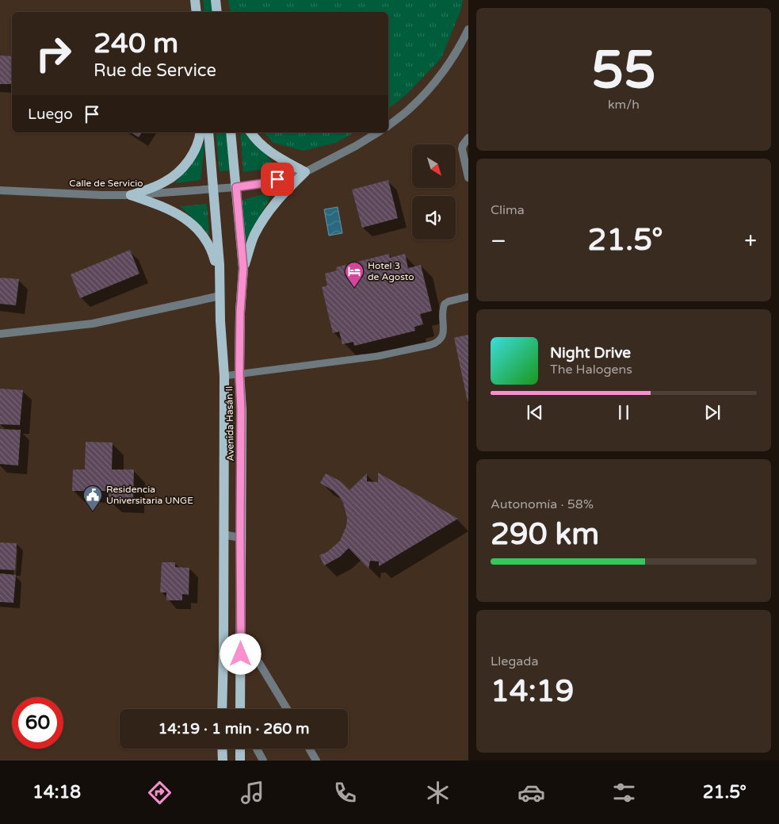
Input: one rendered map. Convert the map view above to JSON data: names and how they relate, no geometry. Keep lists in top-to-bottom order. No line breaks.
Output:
{"streets":{"main road":["Avenida Hasán II"],"street":["Calle de Servicio"]},"crossings":[["Calle de Servicio","Avenida Hasán II"]],"places":{"hotel":["Hotel 3 de Agosto"],"public building":["Residencia Universitaria UNGE"]},"north":"bottom right","page":{"tile":[["55","km/h"],"Clima",["Autonomía · 58%","290 km"],["Llegada","14:19"]],"turn":["240 m","Rue de Service"],"then":"Luego","heat":["−","21.5°","+"],"song":["Night Drive","The Halogens"],"limit":"60","trip":"14:19 · 1 min · 260 m","tabs":["14:18","21.5°"]}}
